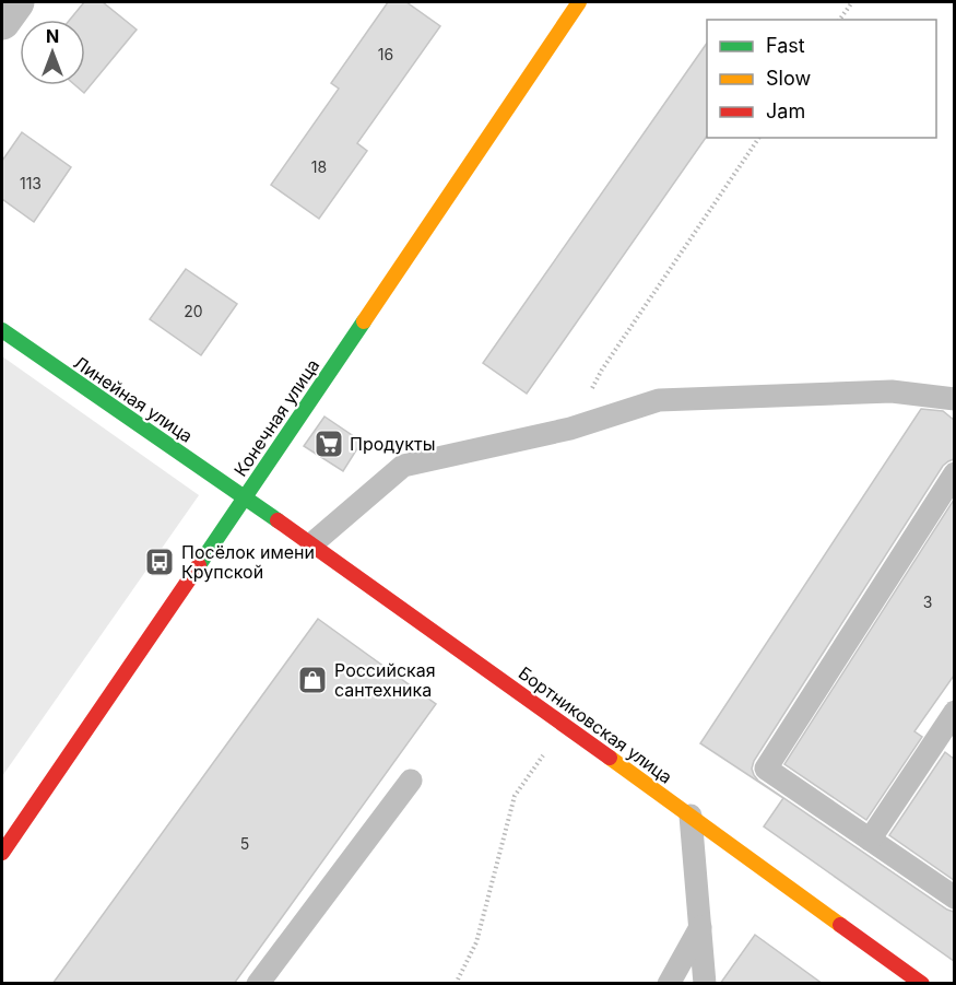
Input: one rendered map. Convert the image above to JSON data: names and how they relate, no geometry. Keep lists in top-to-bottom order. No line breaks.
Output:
{"streets":{"street":["Линейная улица","Конечная улица","Бортниковская улица"]},"crossings":[["Линейная улица","Конечная улица"],["Линейная улица","Бортниковская улица"],["Конечная улица","Бортниковская улица"]],"places":{"supermarket":["Продукты"],"bus stop":["Посёлок имени Крупской"],"shop":["Российская сантехника"]},"house_numbers":["16","18","113","20","3","5"],"legend":["Fast","Slow","Jam"],"north":"top"}
